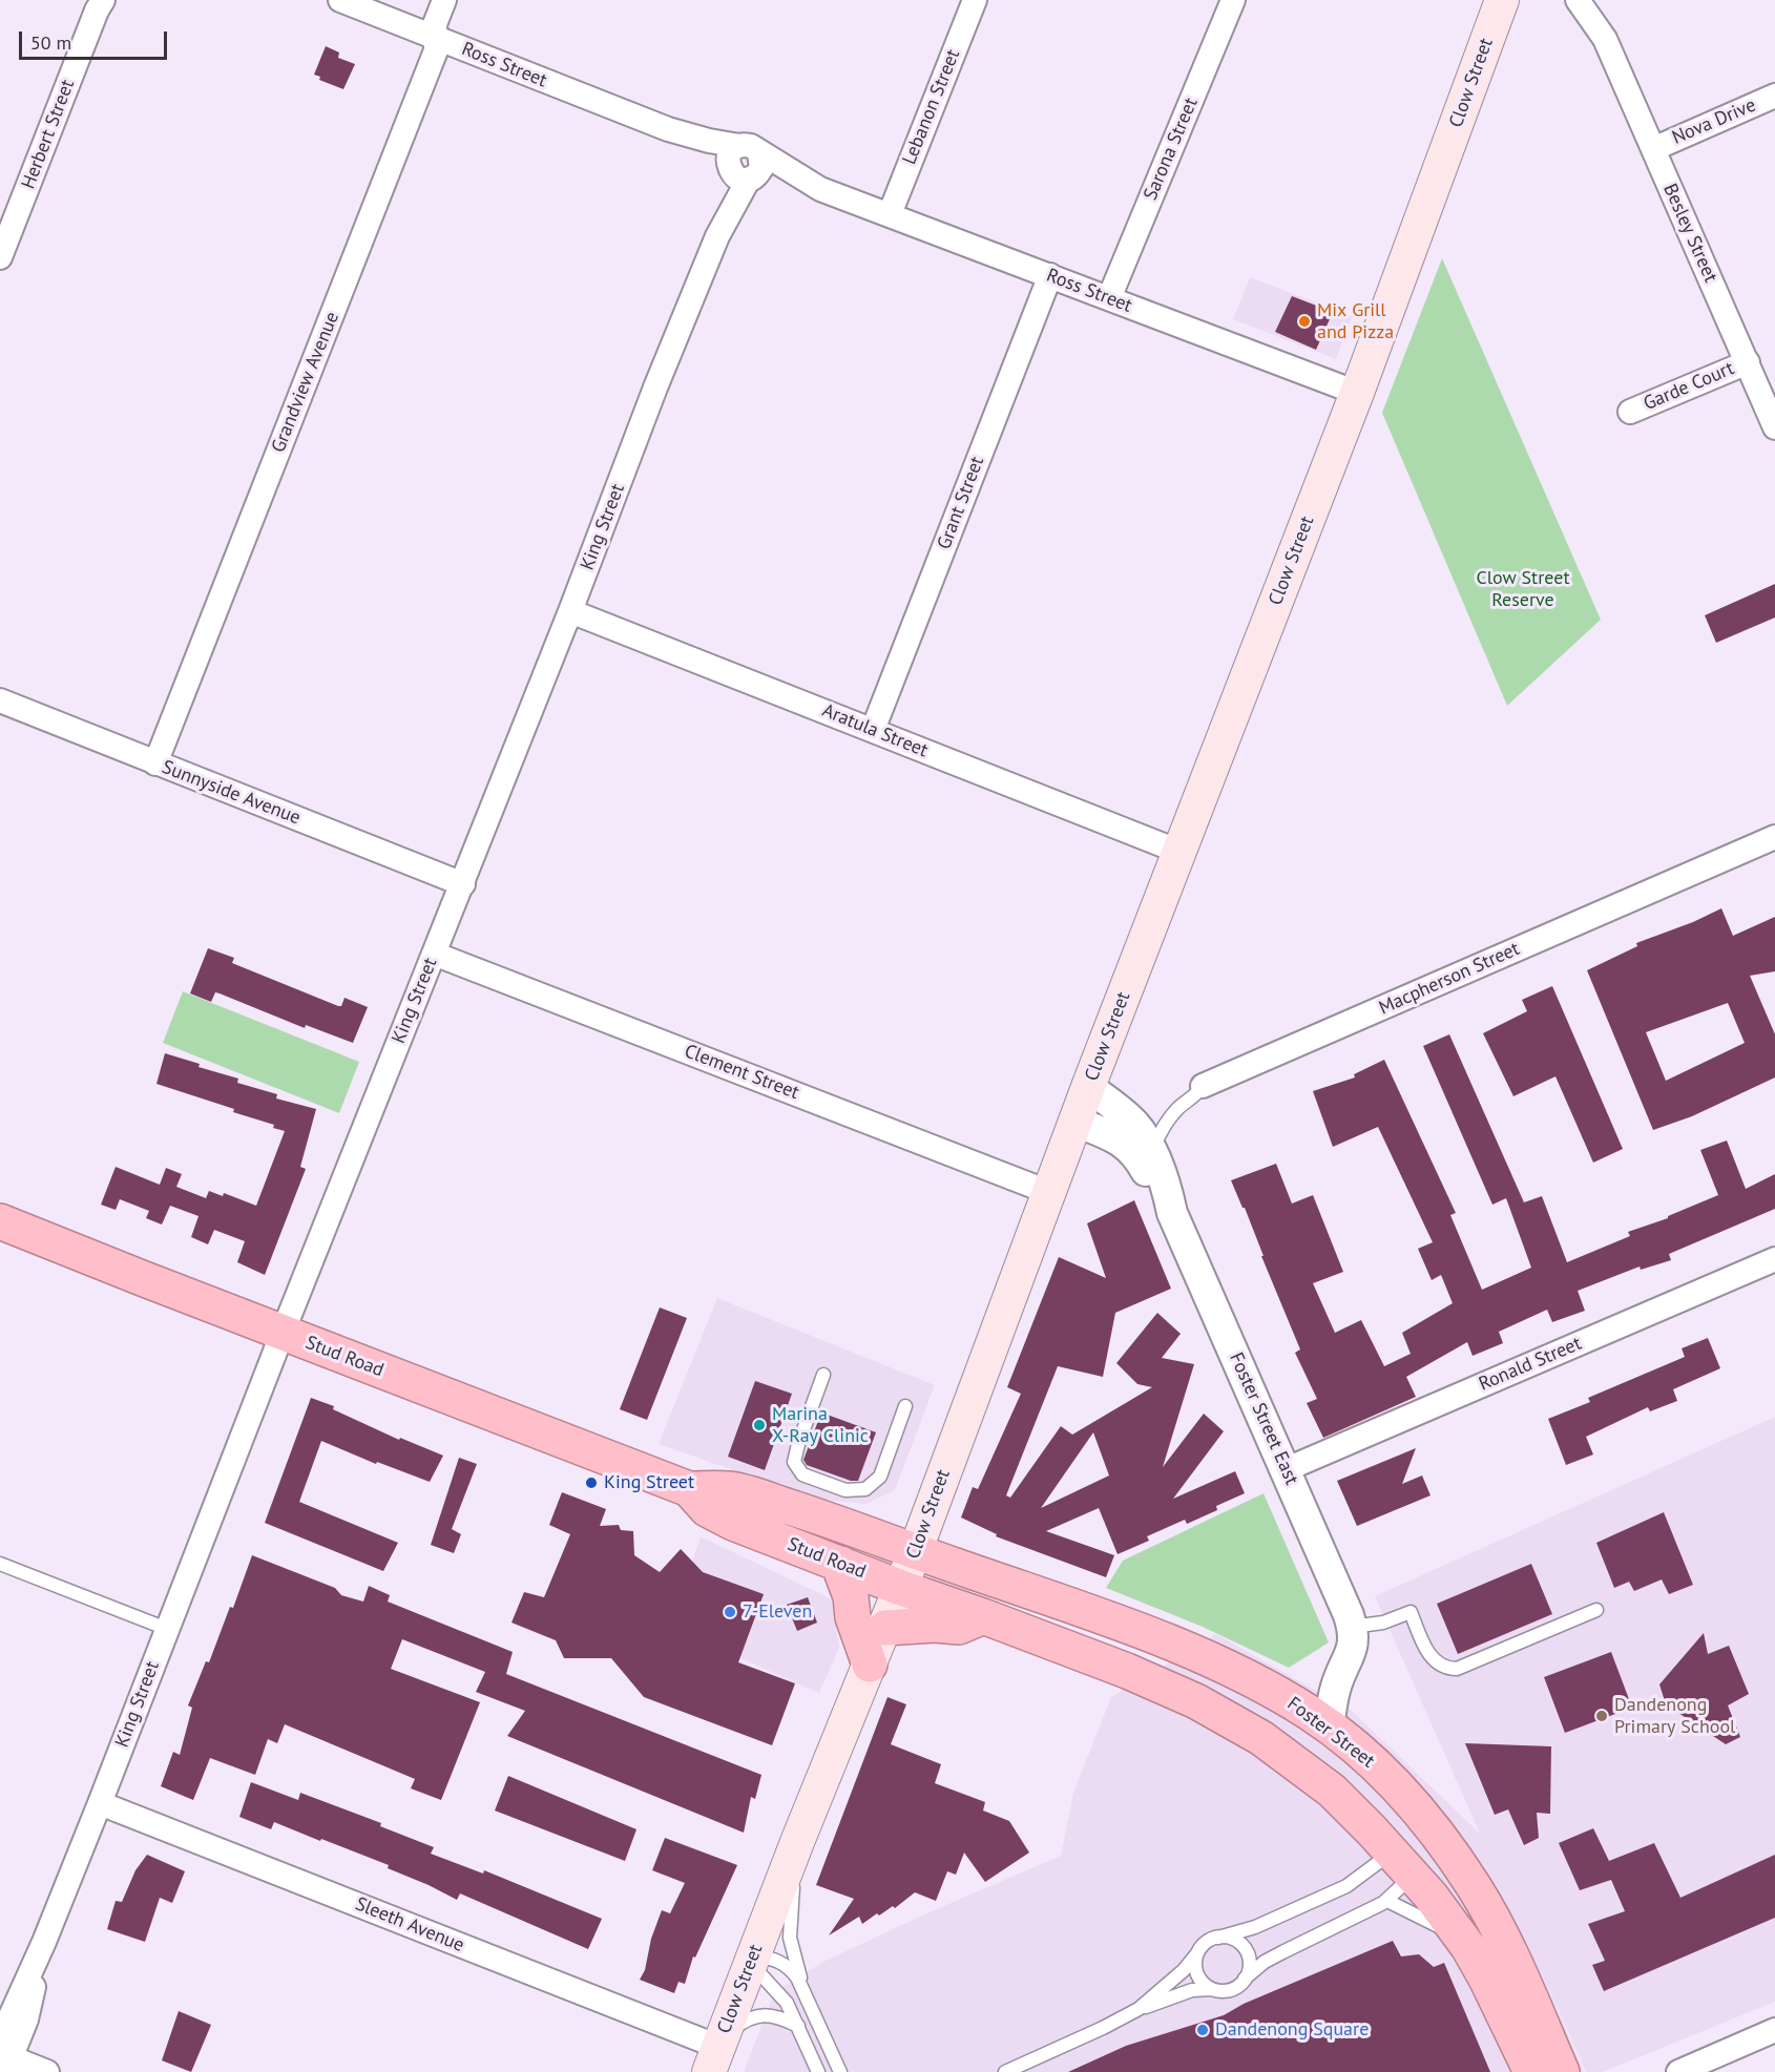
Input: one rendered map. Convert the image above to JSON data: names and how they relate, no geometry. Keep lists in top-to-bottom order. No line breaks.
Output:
{"streets":{"highway":["Stud Road","Foster Street"],"main road":["Clow Street"],"street":["Ross Street","Lebanon Street","Nova Drive","Herbert Street","Sarona Street","Besley Street","Grandview Avenue","Garde Court","Grant Street","King Street","Aratula Street","Sunnyside Avenue","Macpherson Street","Clement Street","Ronald Street","Foster Street East","Sleeth Avenue"]},"crossings":[["Ross Street","Clow Street"],["Ross Street","Lebanon Street"],["Ross Street","Sarona Street"],["Ross Street","Grandview Avenue"],["Ross Street","Grant Street"],["Ross Street","King Street"],["Clow Street","Aratula Street"],["Clow Street","Clement Street"],["Clow Street","Stud Road"],["Clow Street","Foster Street East"],["Clow Street","Foster Street"],["Clow Street","Sleeth Avenue"],["Nova Drive","Besley Street"],["Besley Street","Garde Court"],["Grandview Avenue","Sunnyside Avenue"],["Grant Street","Aratula Street"],["King Street","Aratula Street"],["King Street","Sunnyside Avenue"],["King Street","Clement Street"],["King Street","Stud Road"],["King Street","Sleeth Avenue"],["Macpherson Street","Foster Street East"],["Stud Road","Foster Street"],["Ronald Street","Foster Street East"]],"parks":["Clow Street Reserve"],"places":["Mix Grill and Pizza","Marina X-Ray Clinic","King Street","7-Eleven","Dandenong Primary School","Dandenong Square"],"scale_bar":"50 m"}
